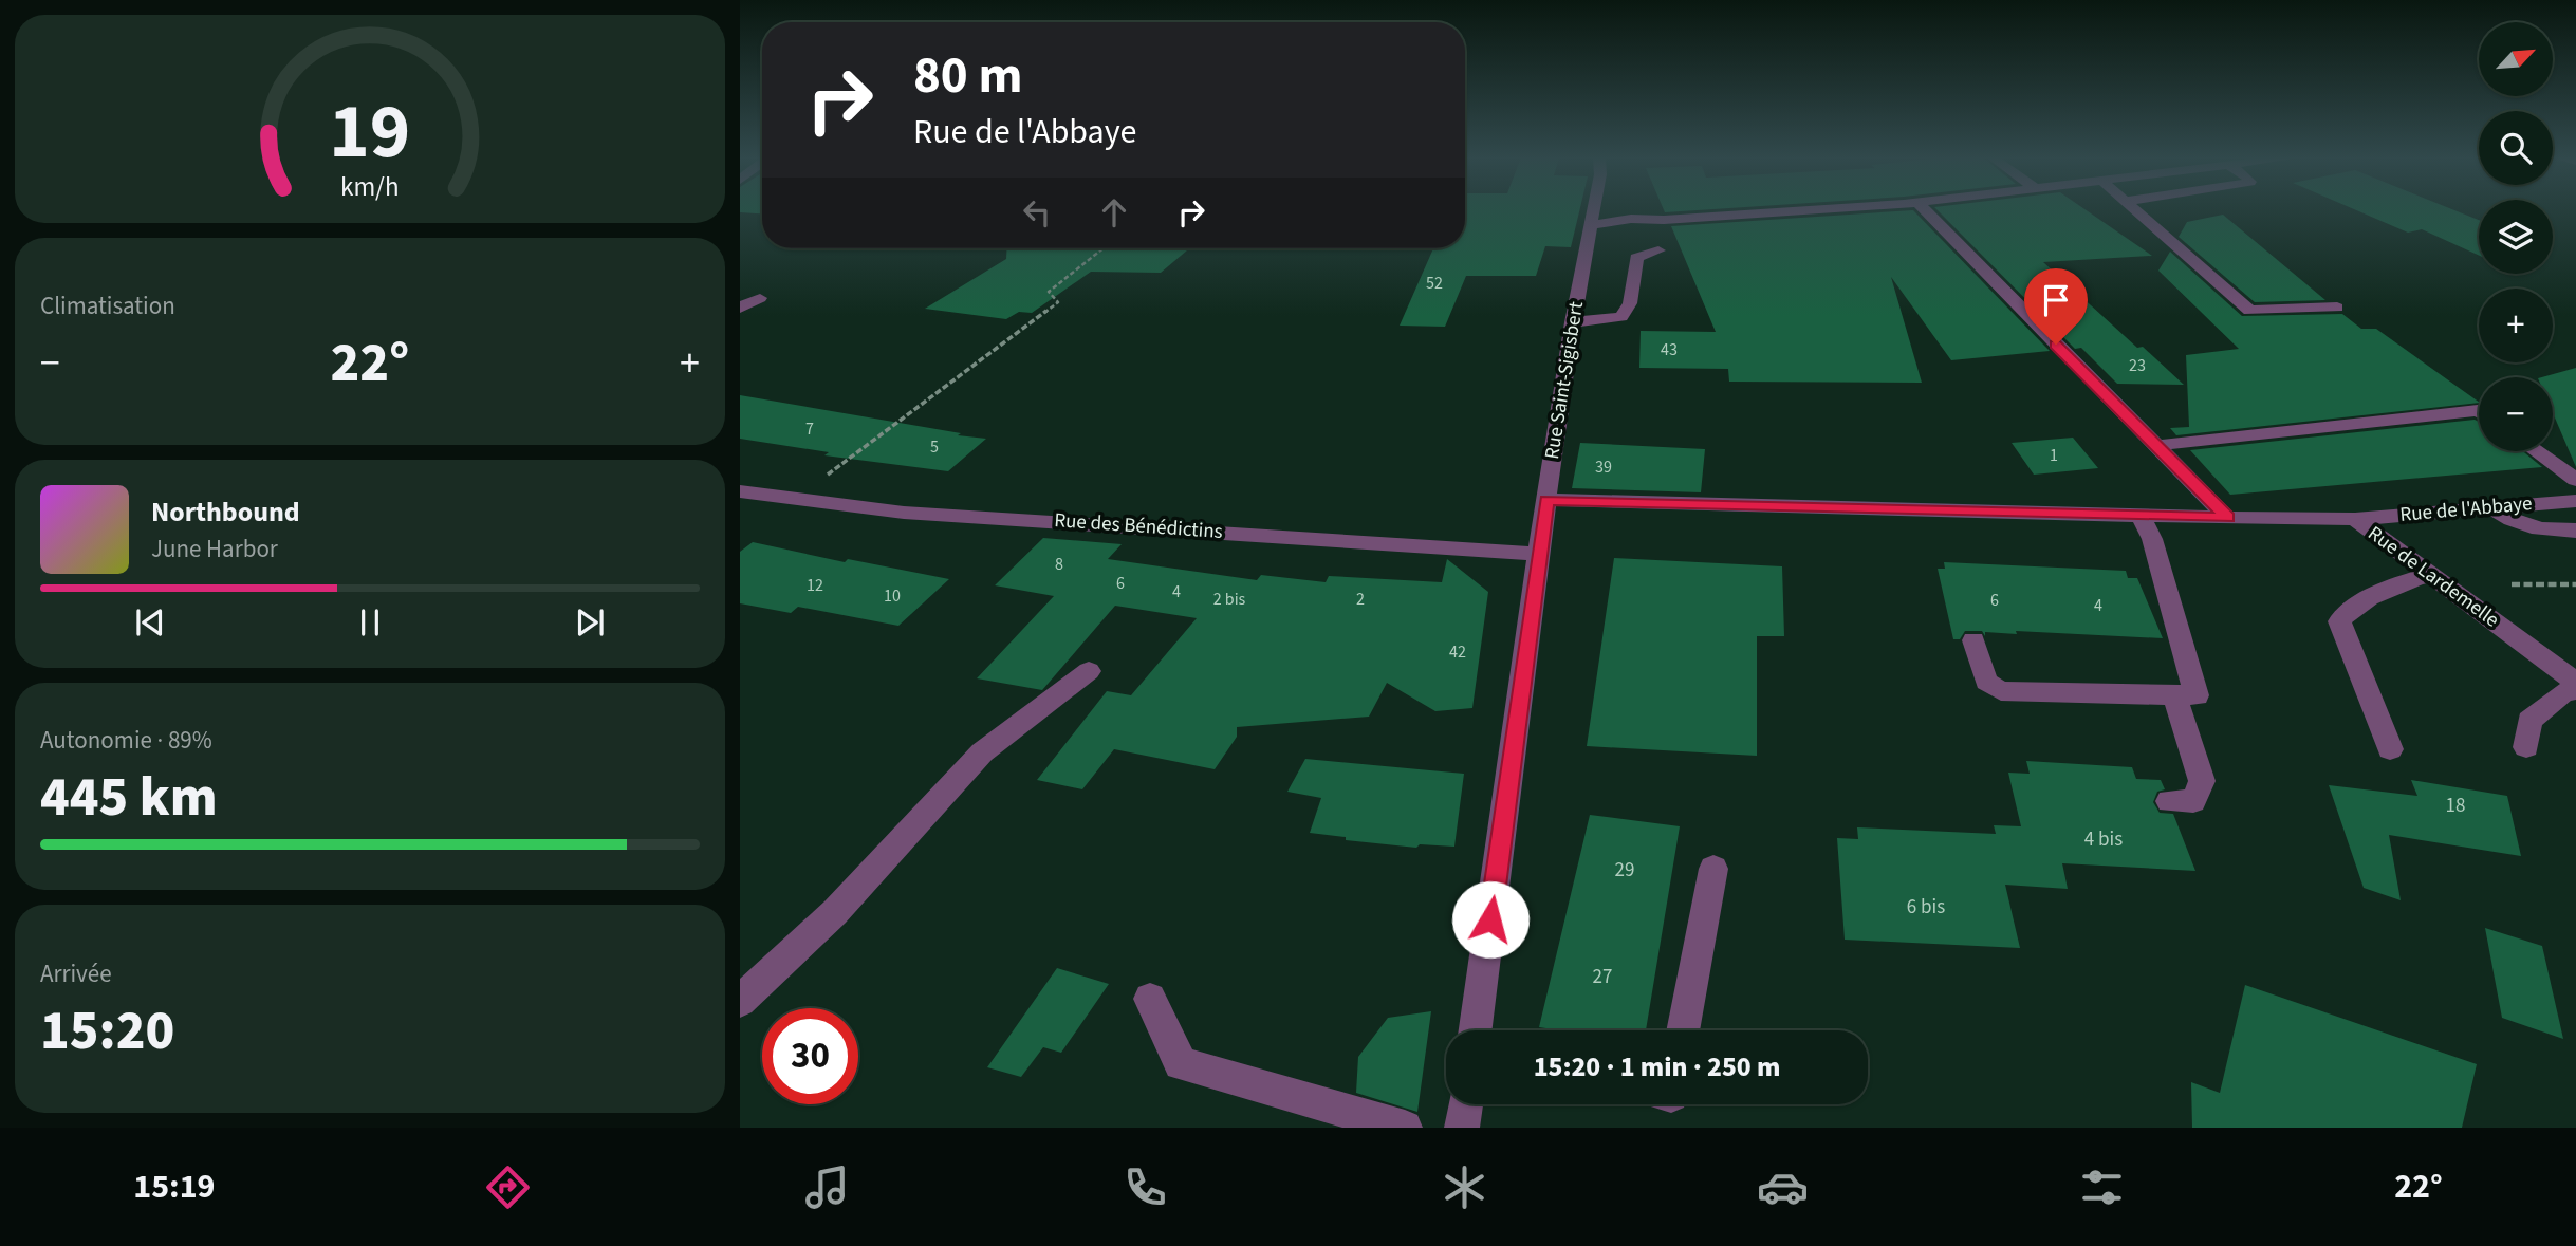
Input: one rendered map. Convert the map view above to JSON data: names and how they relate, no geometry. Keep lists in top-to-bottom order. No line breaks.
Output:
{"streets":{"street":["Rue Saint-Sigisbert","Rue de l'Abbaye","Rue des Bénédictins","Rue de Lardemelle"]},"crossings":[["Rue Saint-Sigisbert","Rue des Bénédictins"],["Rue de l'Abbaye","Rue de Lardemelle"]],"house_numbers":["52","43","23","7","5","1","39","8","6","12","4","10","2 bis","2","6","4","42","18","4 bis","29","6 bis","27"],"north":"top right","page":{"map_buttons":["+","−"],"turn":["80 m","Rue de l'Abbaye"],"tile":["Climatisation",["Autonomie · 89%","445 km"],["Arrivée","15:20"]],"heat":["−","22°","+"],"song":["Northbound","June Harbor"],"limit":"30","trip":"15:20 · 1 min · 250 m","tabs":["15:19","22°"],"gauge":["19","km/h"]}}
